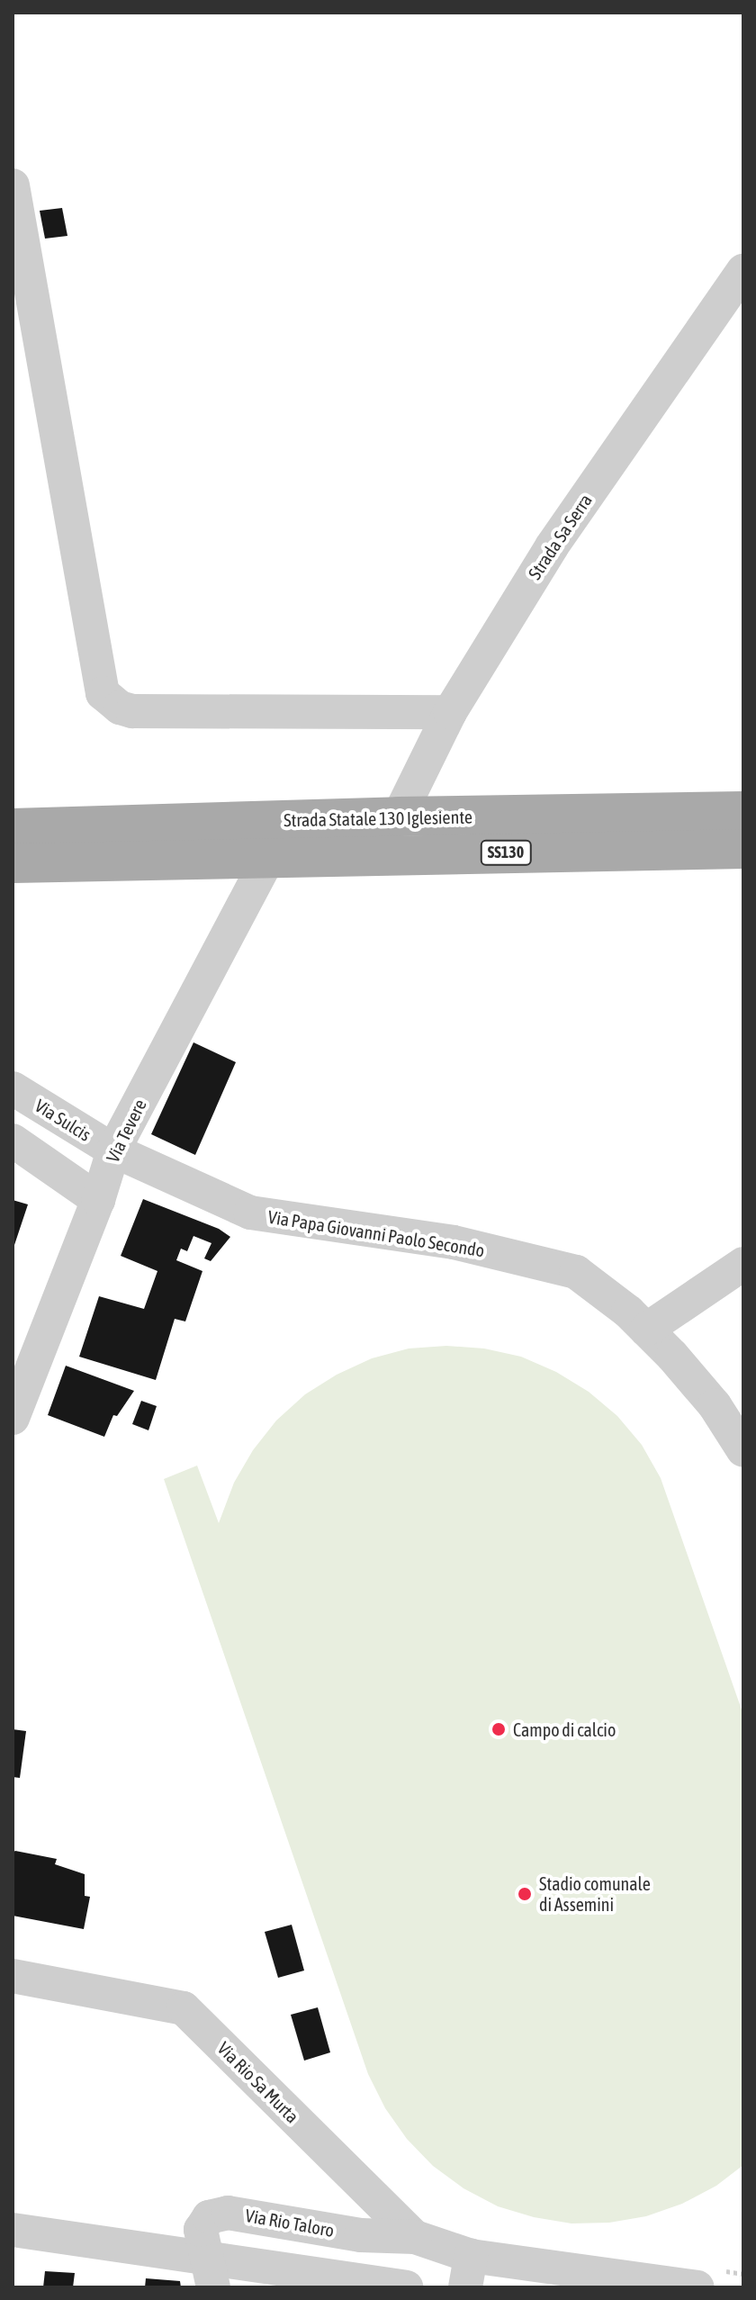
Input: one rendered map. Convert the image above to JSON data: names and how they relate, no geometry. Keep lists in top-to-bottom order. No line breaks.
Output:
{"streets":{"main road":["Strada Statale 130 Iglesiente","SS130"],"street":["Strada Sa Serra","Via Sulcis","Via Tevere","Via Papa Giovanni Paolo Secondo","Via Rio Sa Murta","Via Rio Taloro"]},"crossings":[["Strada Sa Serra","Strada Statale 130 Iglesiente"],["Strada Statale 130 Iglesiente","Via Tevere"],["Via Sulcis","Via Tevere"],["Via Sulcis","Via Papa Giovanni Paolo Secondo"],["Via Tevere","Via Papa Giovanni Paolo Secondo"],["Via Rio Sa Murta","Via Rio Taloro"]],"places":["Campo di calcio","Stadio comunale di Assemini"]}
